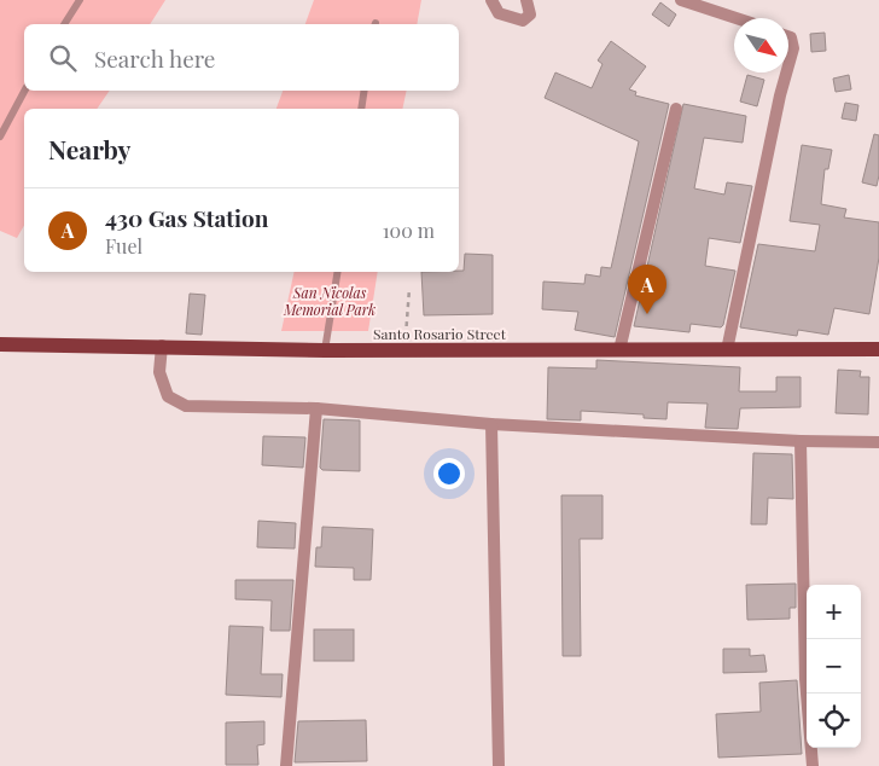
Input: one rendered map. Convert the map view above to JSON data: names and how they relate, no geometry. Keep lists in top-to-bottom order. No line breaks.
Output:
{"streets":{"main road":["Santo Rosario Street"]},"parks":["San Nicolas Memorial Park"],"north":"bottom right","page":{"search":"Search here","heading":"Nearby","list":[{"mark":"A","name":"430 Gas Station","note":"Fuel","value":"100 m"}],"pins":"A","map_buttons":["+","−"]}}
